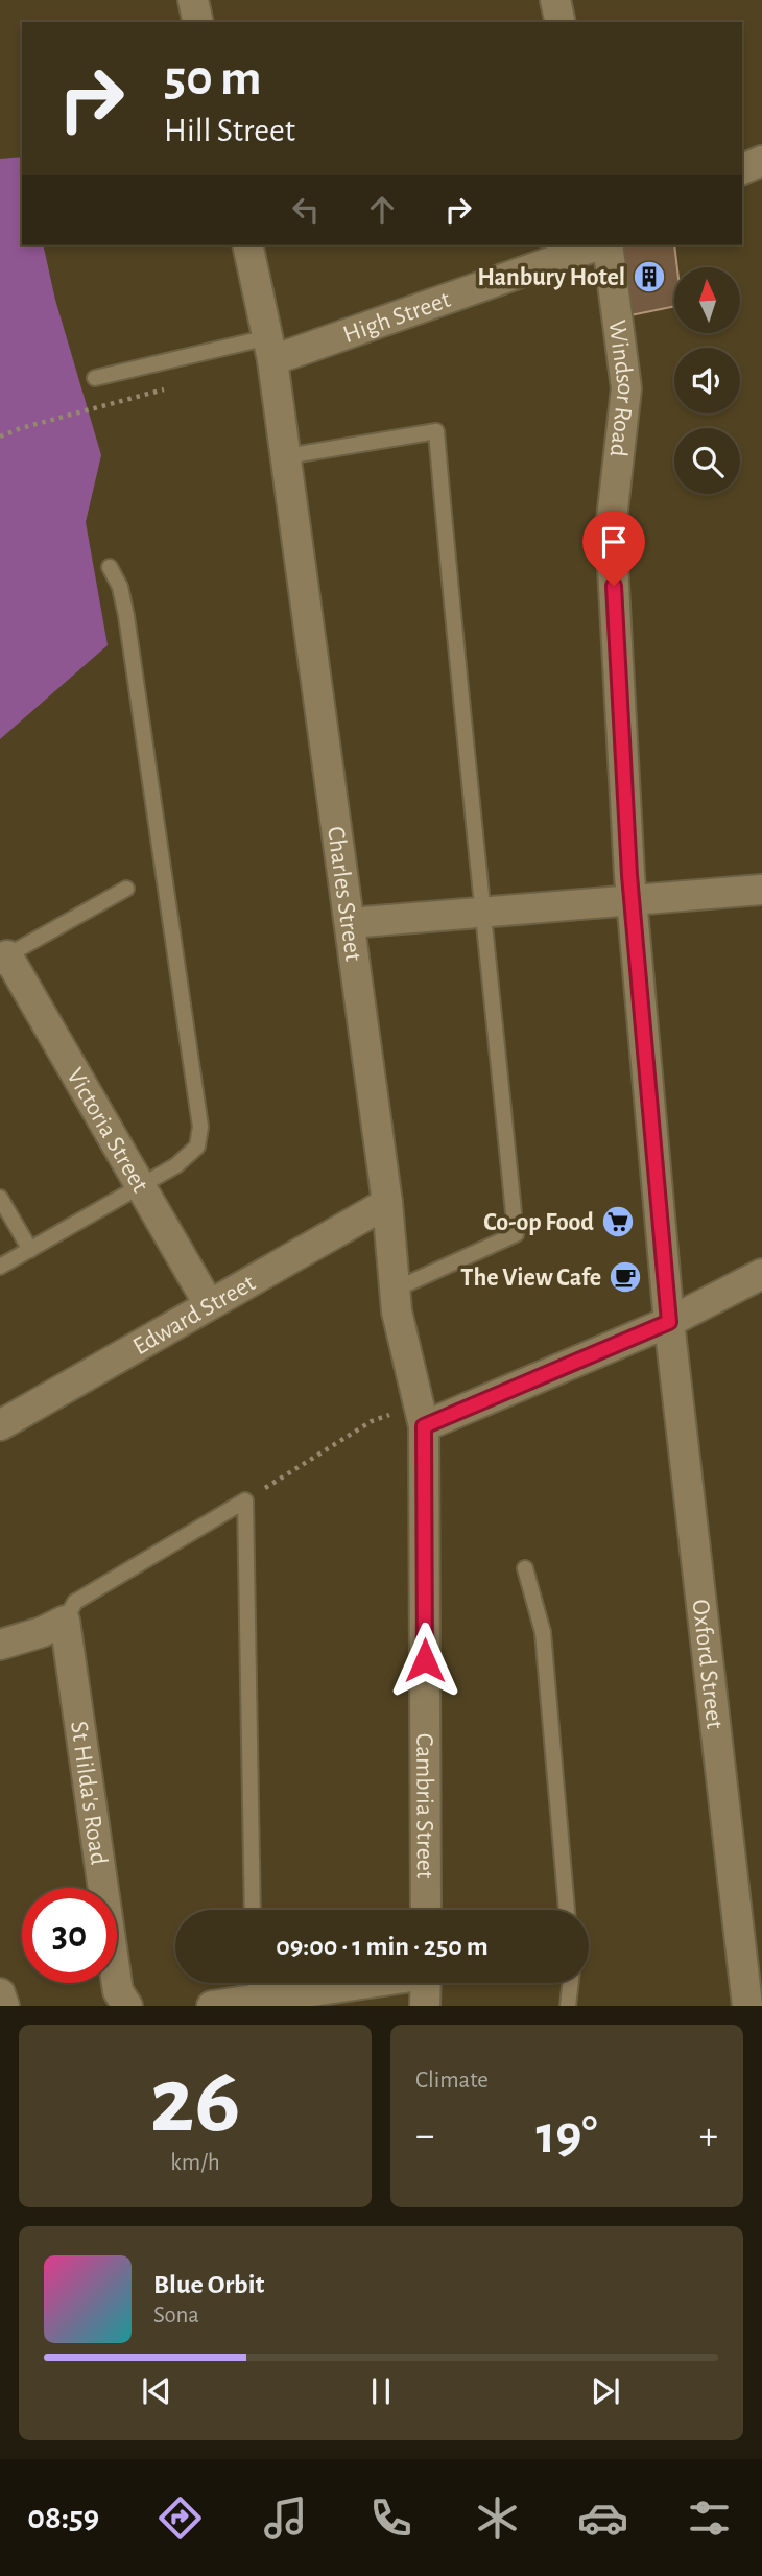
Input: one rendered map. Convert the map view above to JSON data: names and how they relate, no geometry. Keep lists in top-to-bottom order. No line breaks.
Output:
{"streets":{"street":["High Street","Windsor Road","Charles Street","Victoria Street","Edward Street","Oxford Street","St Hilda's Road","Cambria Street"]},"crossings":[["High Street","Charles Street"],["Windsor Road","Oxford Street"],["Charles Street","Edward Street"],["Charles Street","Cambria Street"],["Victoria Street","Edward Street"]],"places":{"building":["Hanbury Hotel"],"supermarket":["Co-op Food"],"cafe":["The View Cafe"]},"north":"top","page":{"turn":["50 m","Hill Street"],"limit":"30","trip":"09:00 · 1 min · 250 m","tile":[["26","km/h"],"Climate"],"heat":["−","19°","+"],"song":["Blue Orbit","Sona"],"tabs":"08:59"}}
